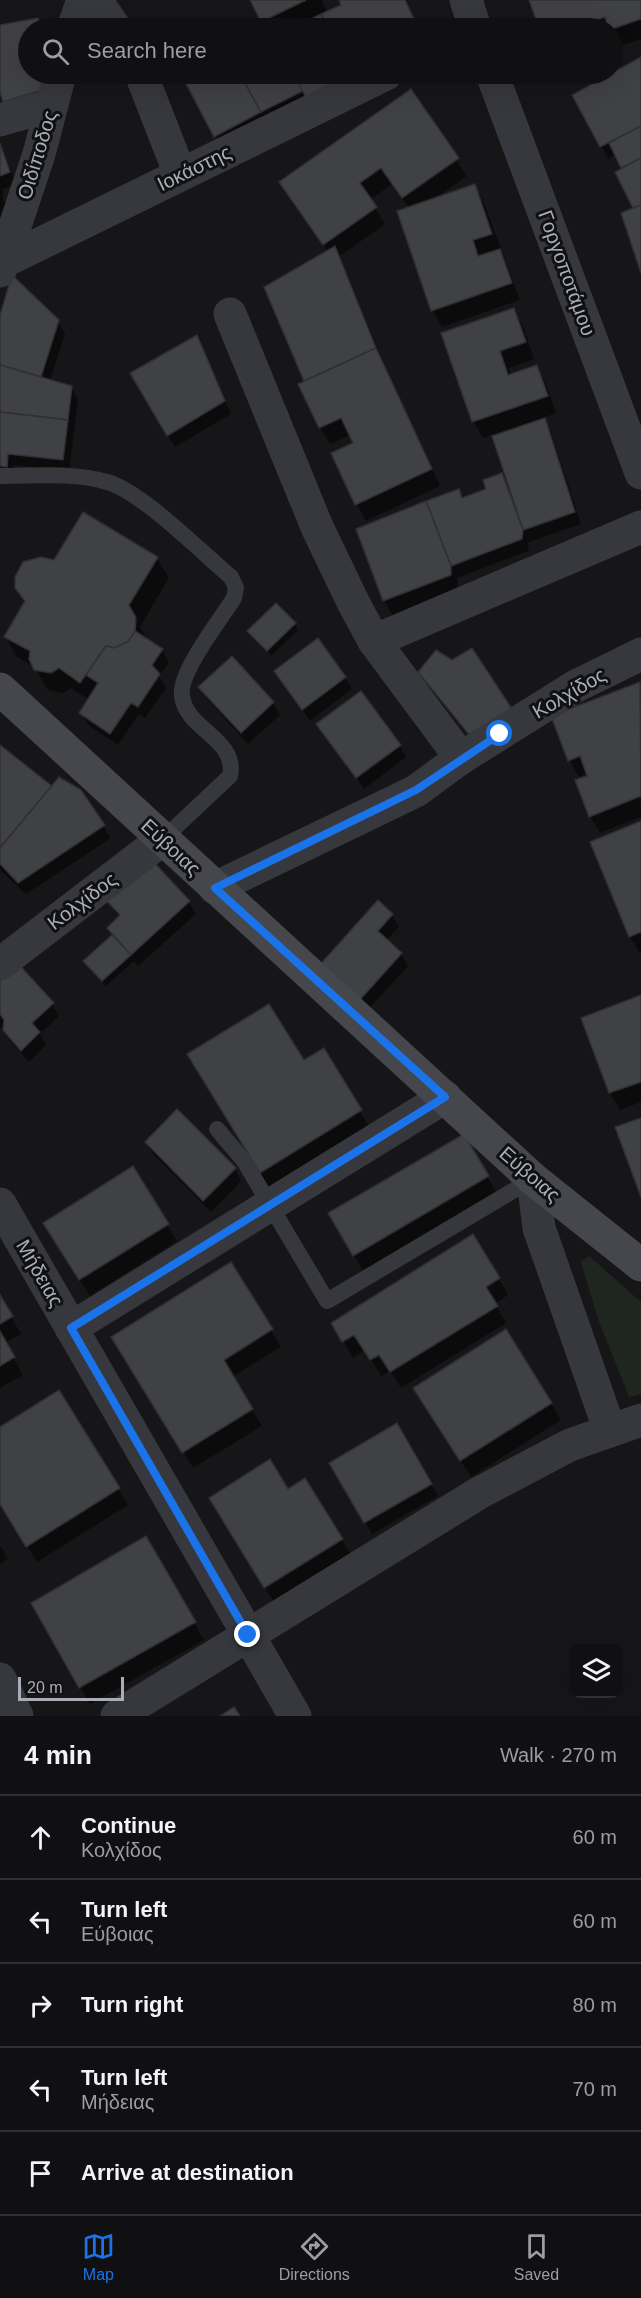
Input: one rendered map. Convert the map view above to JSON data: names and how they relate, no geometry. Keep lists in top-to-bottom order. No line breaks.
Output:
{"streets":{"main road":["Εύβοιας"],"street":["Οιδίποδος","Ιοκάστης","Γοργοποτάμου","Κολχίδος","Μήδειας"]},"crossings":[["Οιδίποδος","Ιοκάστης"],["Κολχίδος","Εύβοιας"]],"scale_bar":"20 m","page":{"search":"Search here","scale":"20 m","heading":["4 min","Walk · 270 m"],"list":[["Continue","Κολχίδος","60 m"],["Turn left","Εύβοιας","60 m"],["Turn right","80 m"],["Turn left","Μήδειας","70 m"],"Arrive at destination"],"nav":["Map","Directions","Saved"]}}
